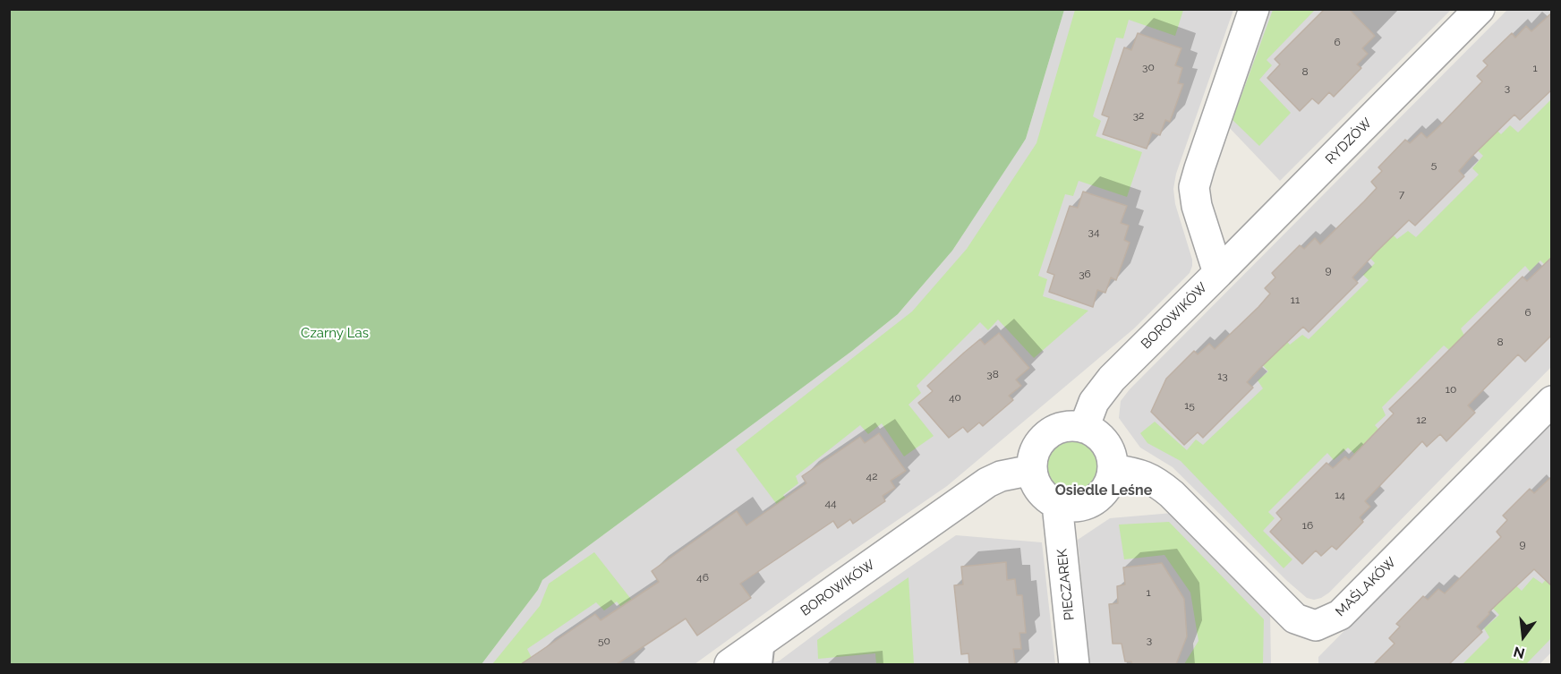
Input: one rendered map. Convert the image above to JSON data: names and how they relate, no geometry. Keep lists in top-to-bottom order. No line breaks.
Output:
{"streets":{"street":["RYDZÓW","BOROWIKÓW","PIECZAREK","MAŚLAKÓW"]},"crossings":[["RYDZÓW","BOROWIKÓW"],["BOROWIKÓW","PIECZAREK"],["BOROWIKÓW","MAŚLAKÓW"],["PIECZAREK","MAŚLAKÓW"]],"districts":["Osiedle Leśne"],"parks":["Czarny Las"],"house_numbers":["6","30","1","8","3","32","5","7","34","9","36","11","6","8","38","13","10","40","15","12","42","14","44","16","9","46","1","3","50"],"north":"bottom"}
